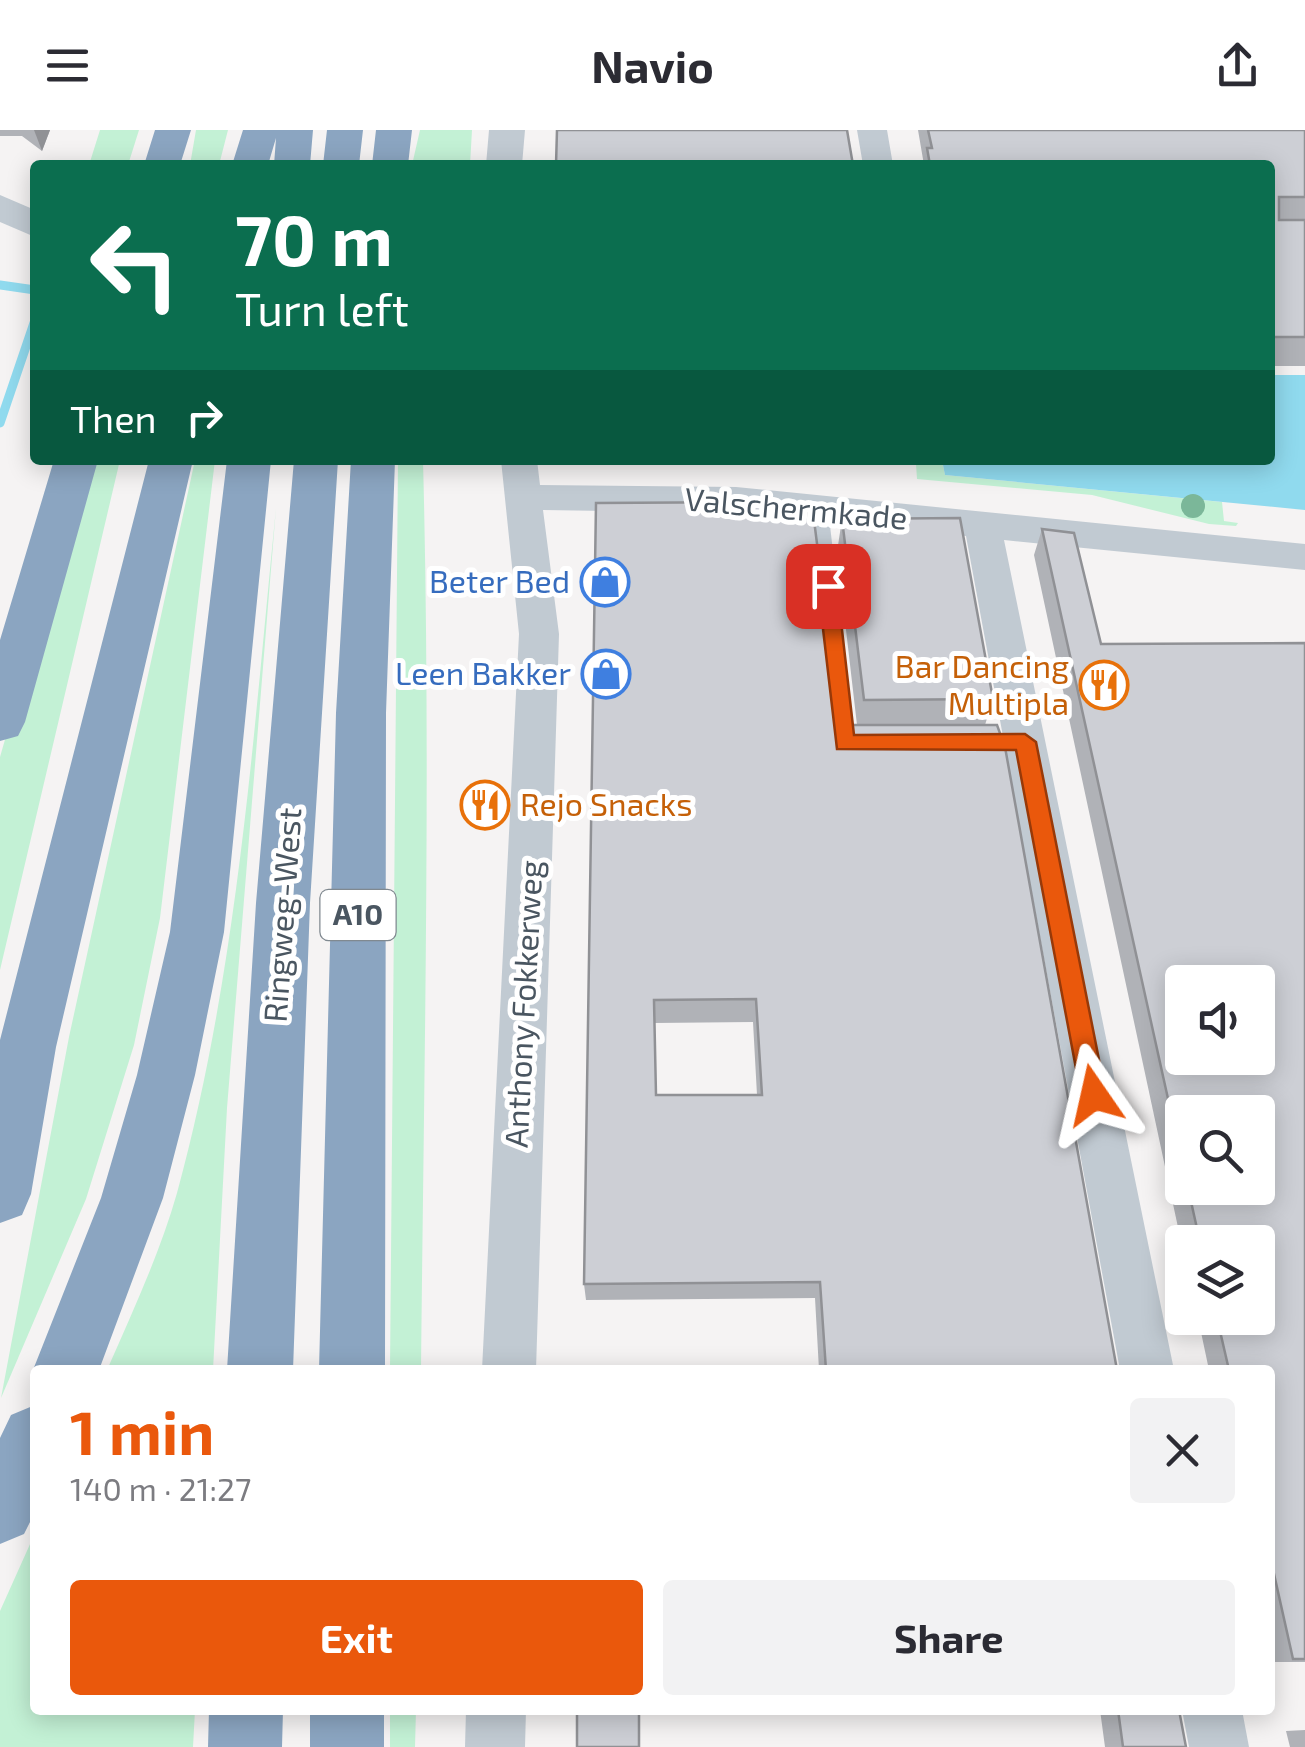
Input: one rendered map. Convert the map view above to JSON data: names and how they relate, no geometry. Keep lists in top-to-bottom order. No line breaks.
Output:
{"streets":{"highway":["Ringweg-West","A10"],"street":["Valschermkade","Anthony Fokkerweg"]},"crossings":[["Valschermkade","Anthony Fokkerweg"]],"places":{"shop":["Beter Bed","Leen Bakker"],"restaurant":["Bar Dancing Multipla","Rejo Snacks"]},"page":{"header":"Navio","turn":["70 m","Turn left"],"then":"Then","heading":["1 min","140 m · 21:27"],"buttons":["Exit","Share"]}}
